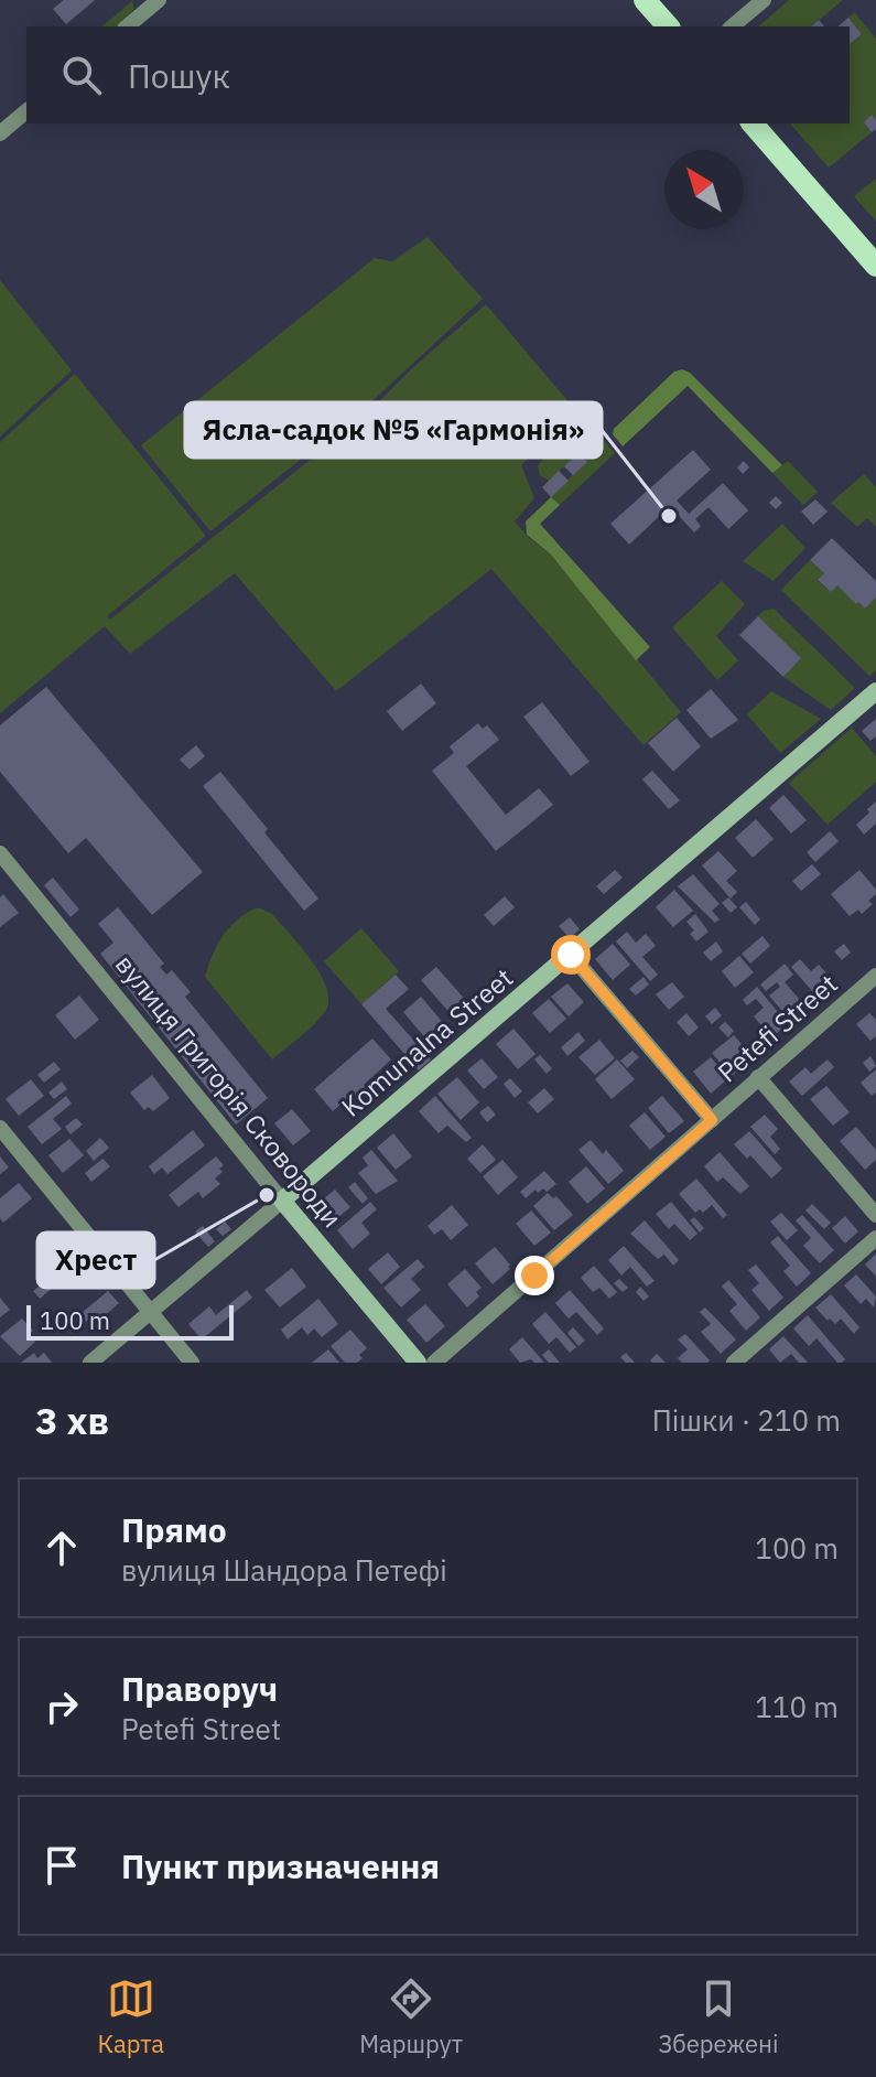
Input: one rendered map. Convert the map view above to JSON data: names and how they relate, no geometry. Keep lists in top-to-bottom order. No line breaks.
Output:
{"streets":{"main road":["Komunalna Street","вулиця Григорія Сковороди"],"street":["Petefi Street"]},"crossings":[["Komunalna Street","вулиця Григорія Сковороди"]],"places":["Ясла-садок №5 «Гармонія»","Хрест"],"scale_bar":"100 m","north":"top left","page":{"search":"Пошук","scale":"100 m","heading":["3 хв","Пішки · 210 m"],"list":[["Прямо","вулиця Шандора Петефі","100 m"],["Праворуч","Petefi Street","110 m"],"Пункт призначення"],"nav":["Карта","Маршрут","Збережені"]}}
